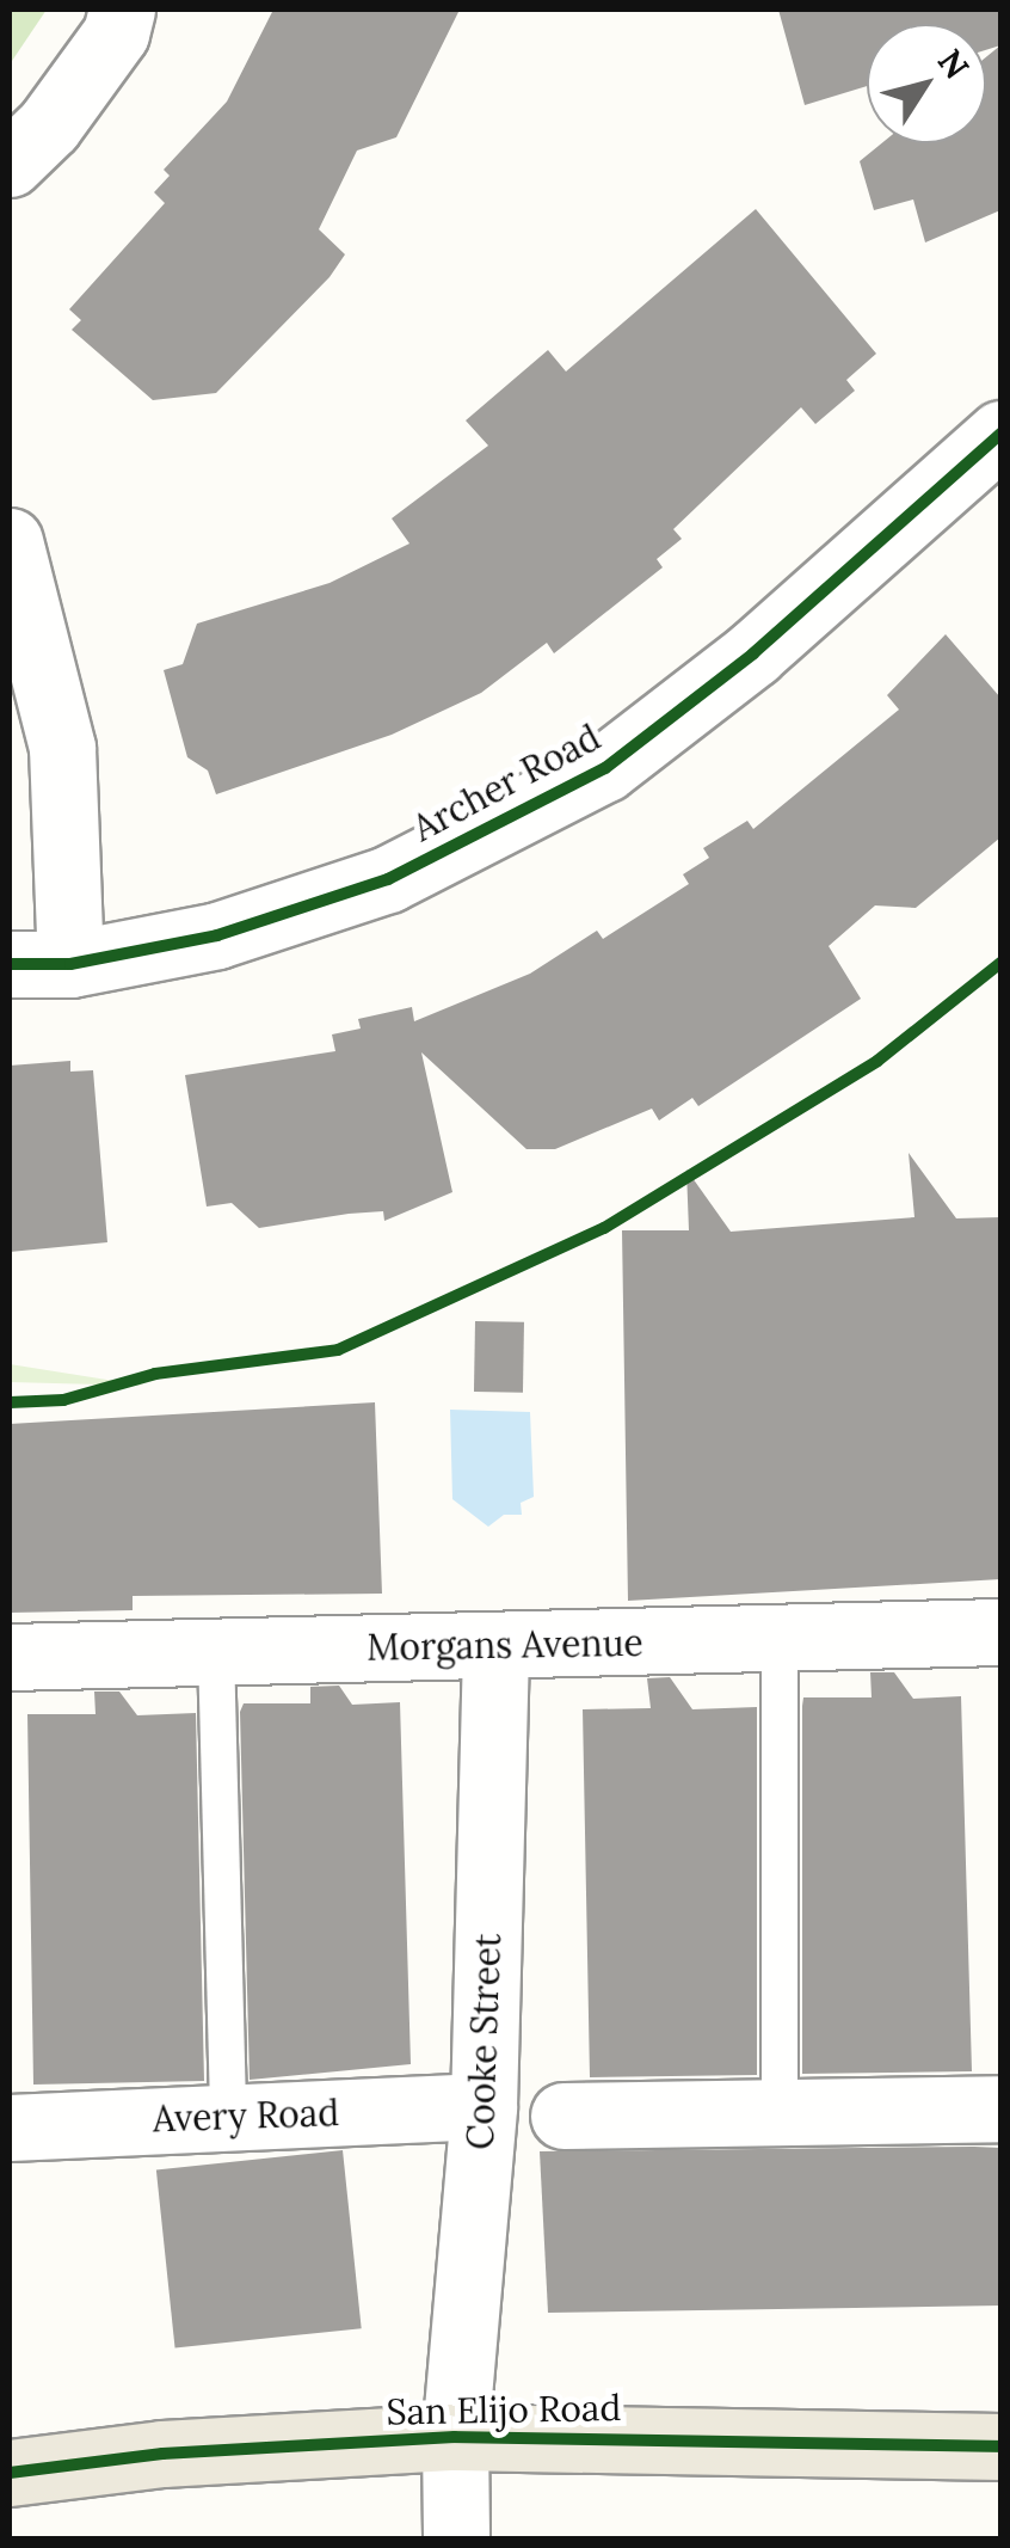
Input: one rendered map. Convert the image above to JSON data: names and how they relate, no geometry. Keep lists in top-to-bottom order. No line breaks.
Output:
{"streets":{"main road":["San Elijo Road"],"street":["Archer Road","Morgans Avenue","Cooke Street","Avery Road"]},"crossings":[["Morgans Avenue","Cooke Street"],["Cooke Street","Avery Road"],["Cooke Street","San Elijo Road"]],"north":"top right"}
